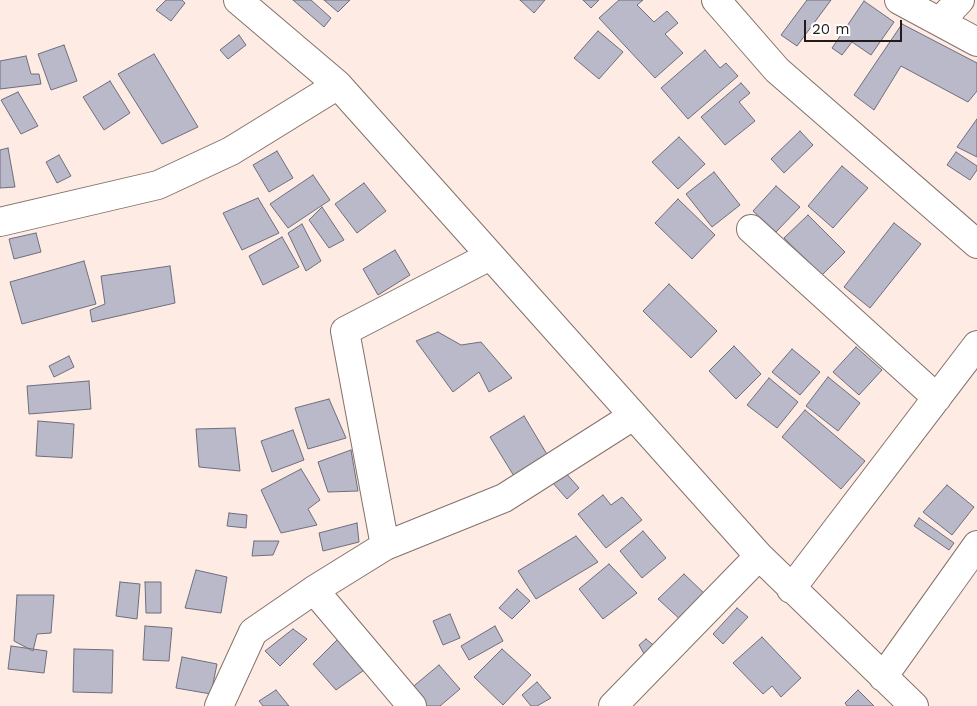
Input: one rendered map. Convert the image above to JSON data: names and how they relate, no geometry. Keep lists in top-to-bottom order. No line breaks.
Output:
{"scale_bar":"20 m"}
